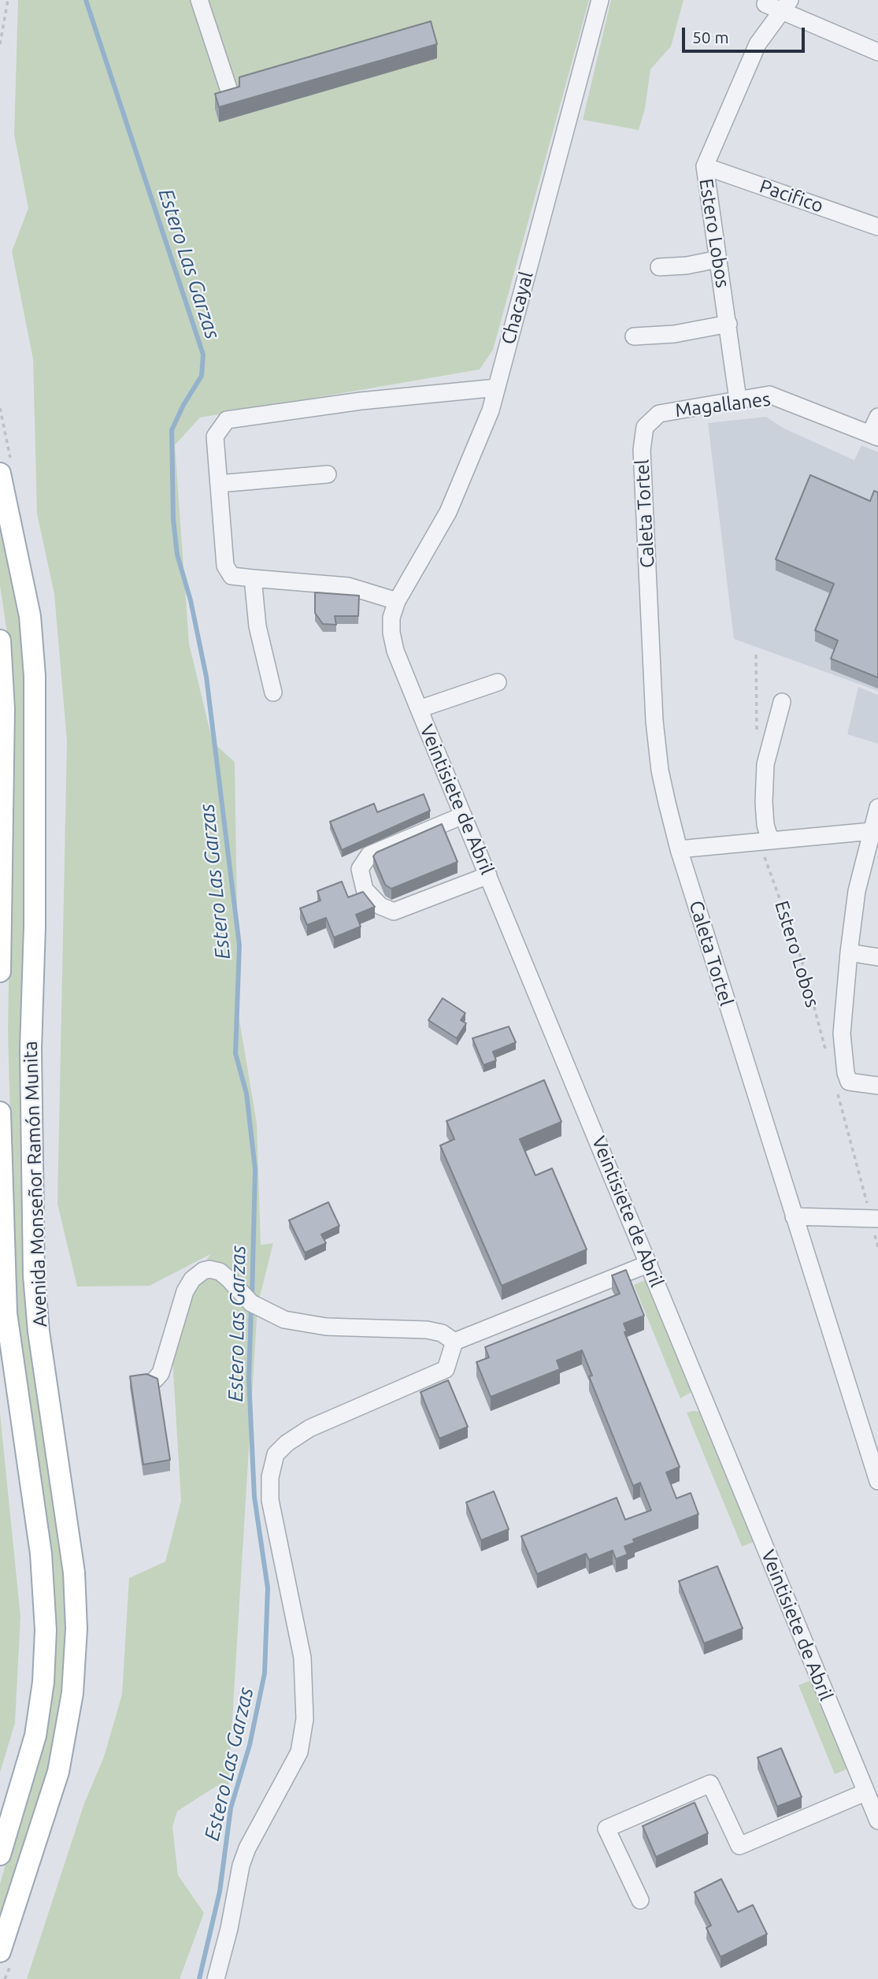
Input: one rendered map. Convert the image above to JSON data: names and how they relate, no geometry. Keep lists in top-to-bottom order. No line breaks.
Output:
{"streets":{"main road":["Avenida Monseñor Ramón Munita"],"street":["Pacifico","Estero Lobos","Chacayal","Magallanes","Caleta Tortel","Veintisiete de Abril"]},"crossings":[["Pacifico","Estero Lobos"],["Estero Lobos","Magallanes"],["Chacayal","Veintisiete de Abril"],["Magallanes","Caleta Tortel"]],"water":["Estero Las Garzas"],"scale_bar":"50 m"}
